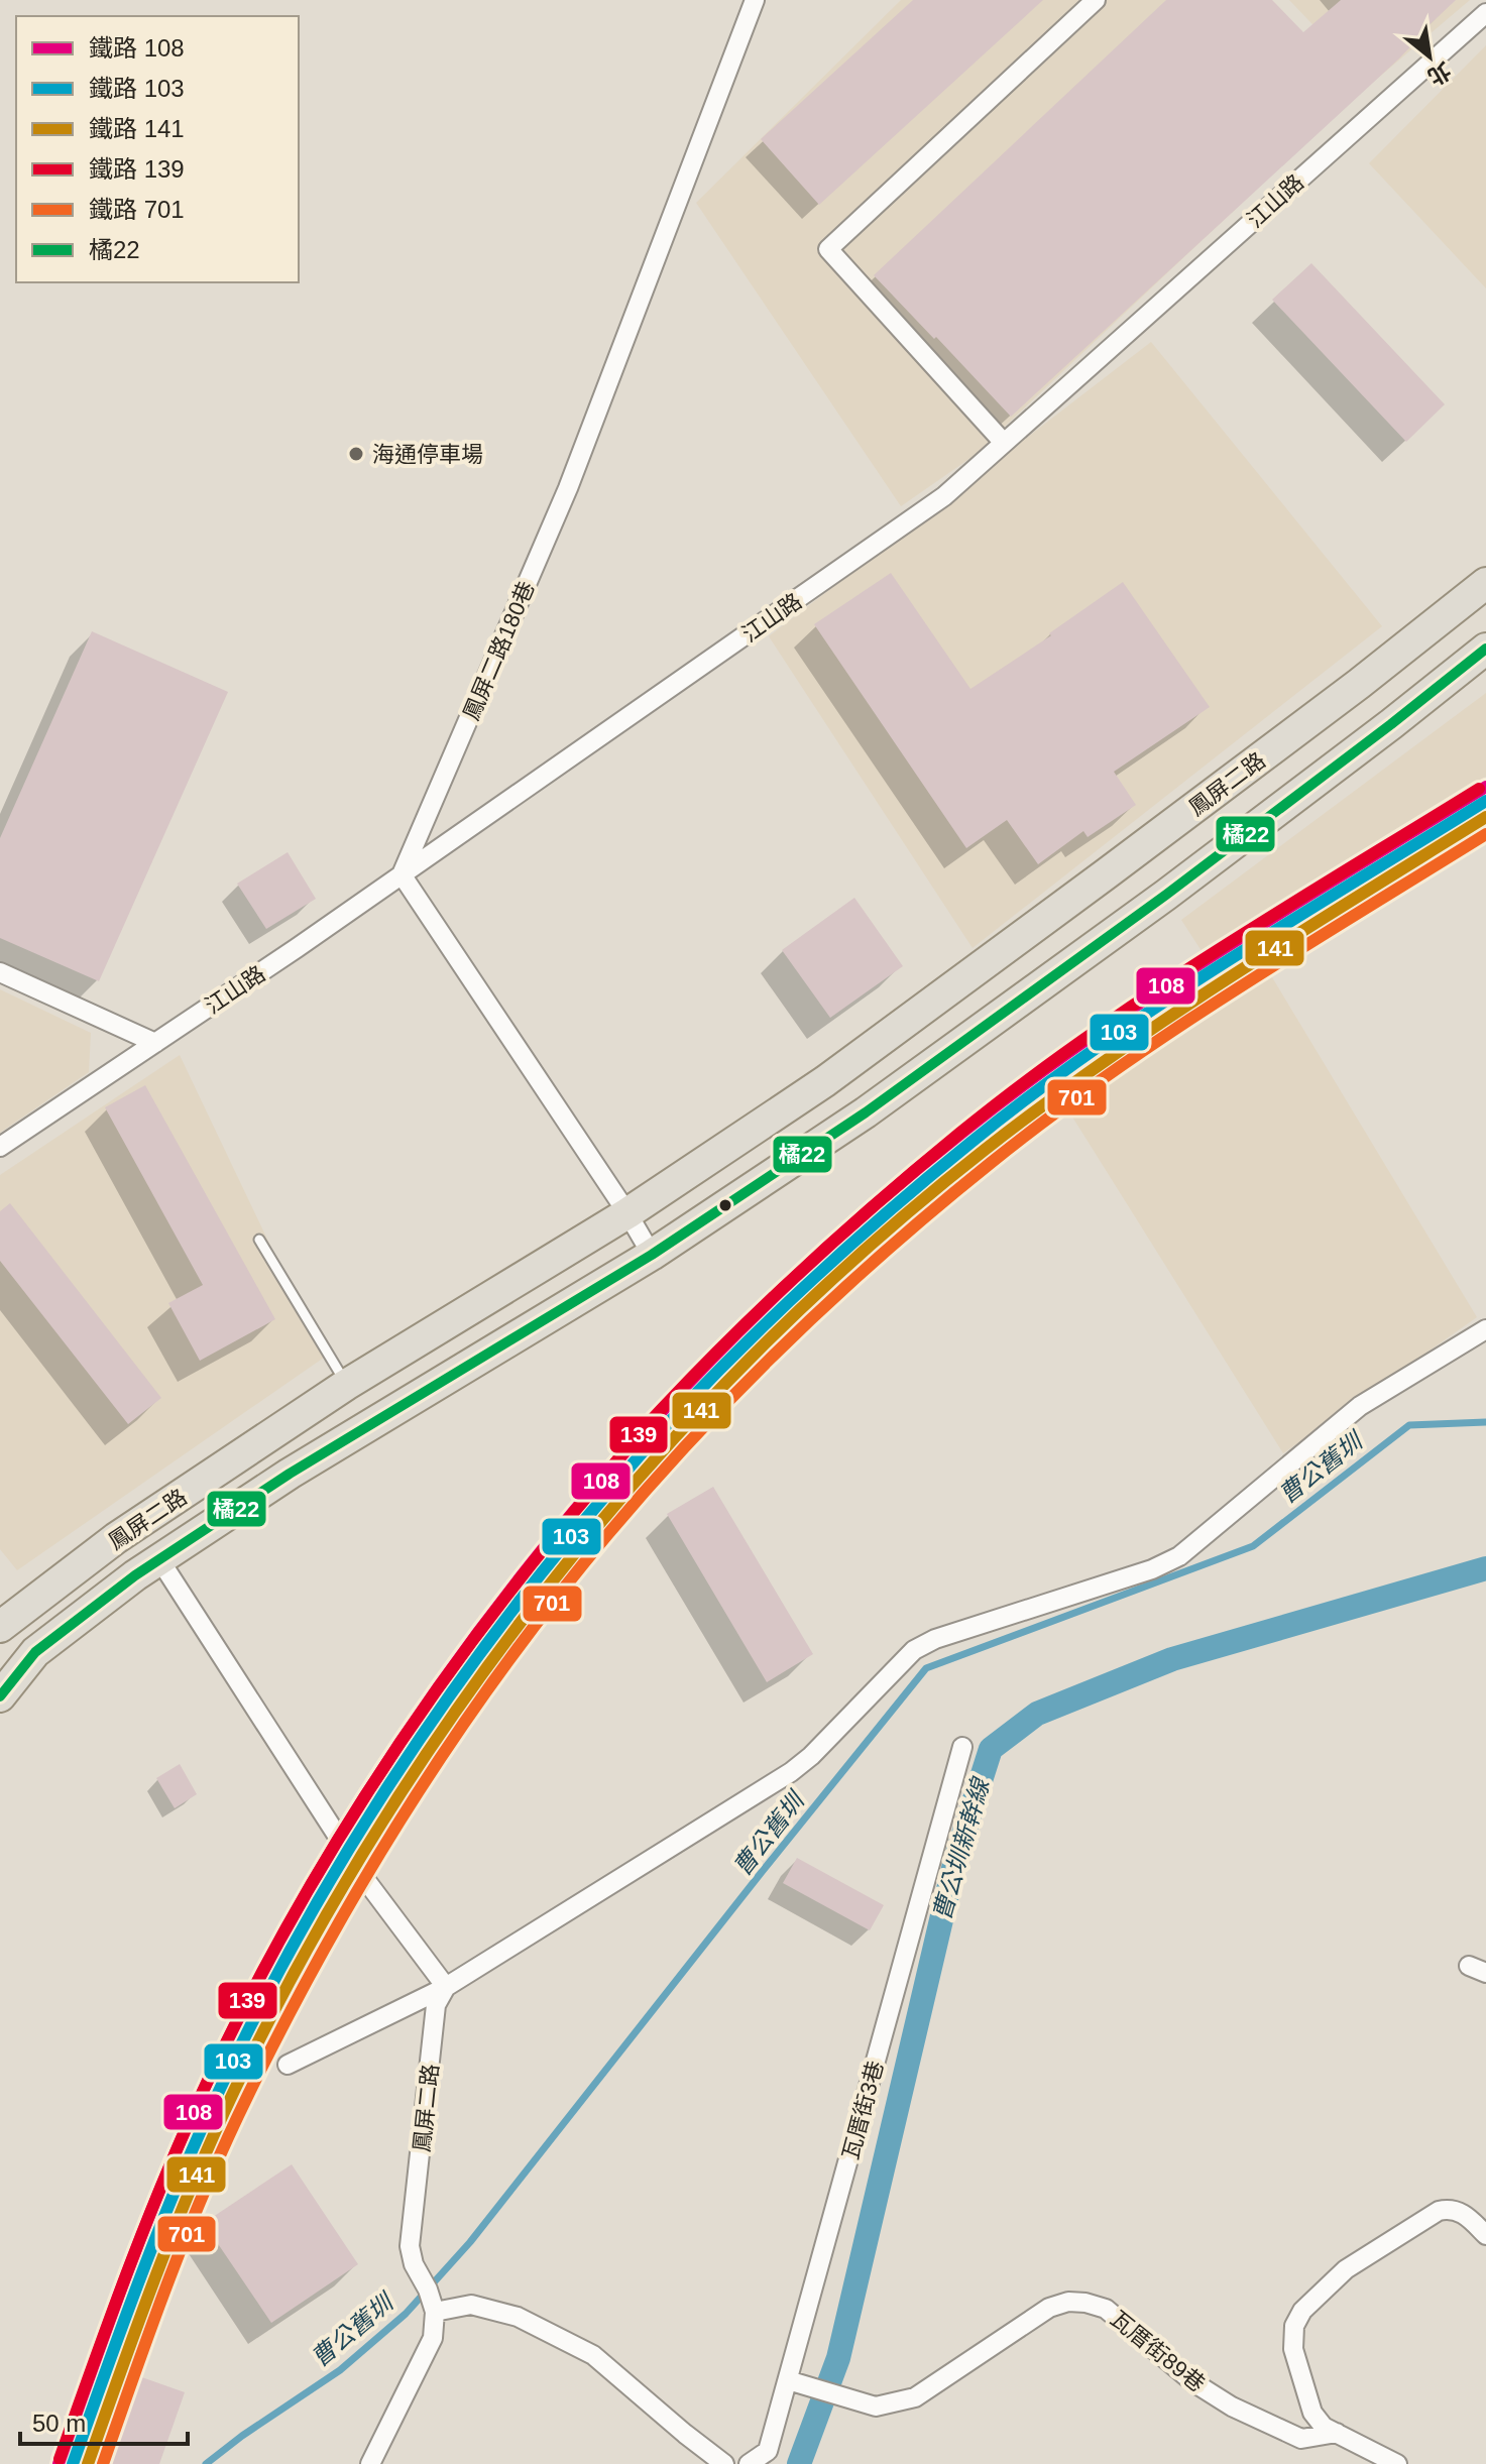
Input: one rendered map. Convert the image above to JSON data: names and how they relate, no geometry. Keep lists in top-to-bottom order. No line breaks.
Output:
{"streets":{"main road":["鳳屏二路"],"street":["江山路","鳳屏二路180巷","瓦厝街3巷","瓦厝街89巷"]},"crossings":[["江山路","鳳屏二路180巷"],["瓦厝街3巷","瓦厝街89巷"]],"water":["曹公舊圳","曹公圳新幹線"],"places":["海通停車場"],"lines":["transit line 橘22","rail line 108","rail line 139","rail line 103","rail line 141","rail line 701"],"legend":["鐵路 108","鐵路 103","鐵路 141","鐵路 139","鐵路 701","橘22"],"scale_bar":"50 m","north":"bottom right"}
